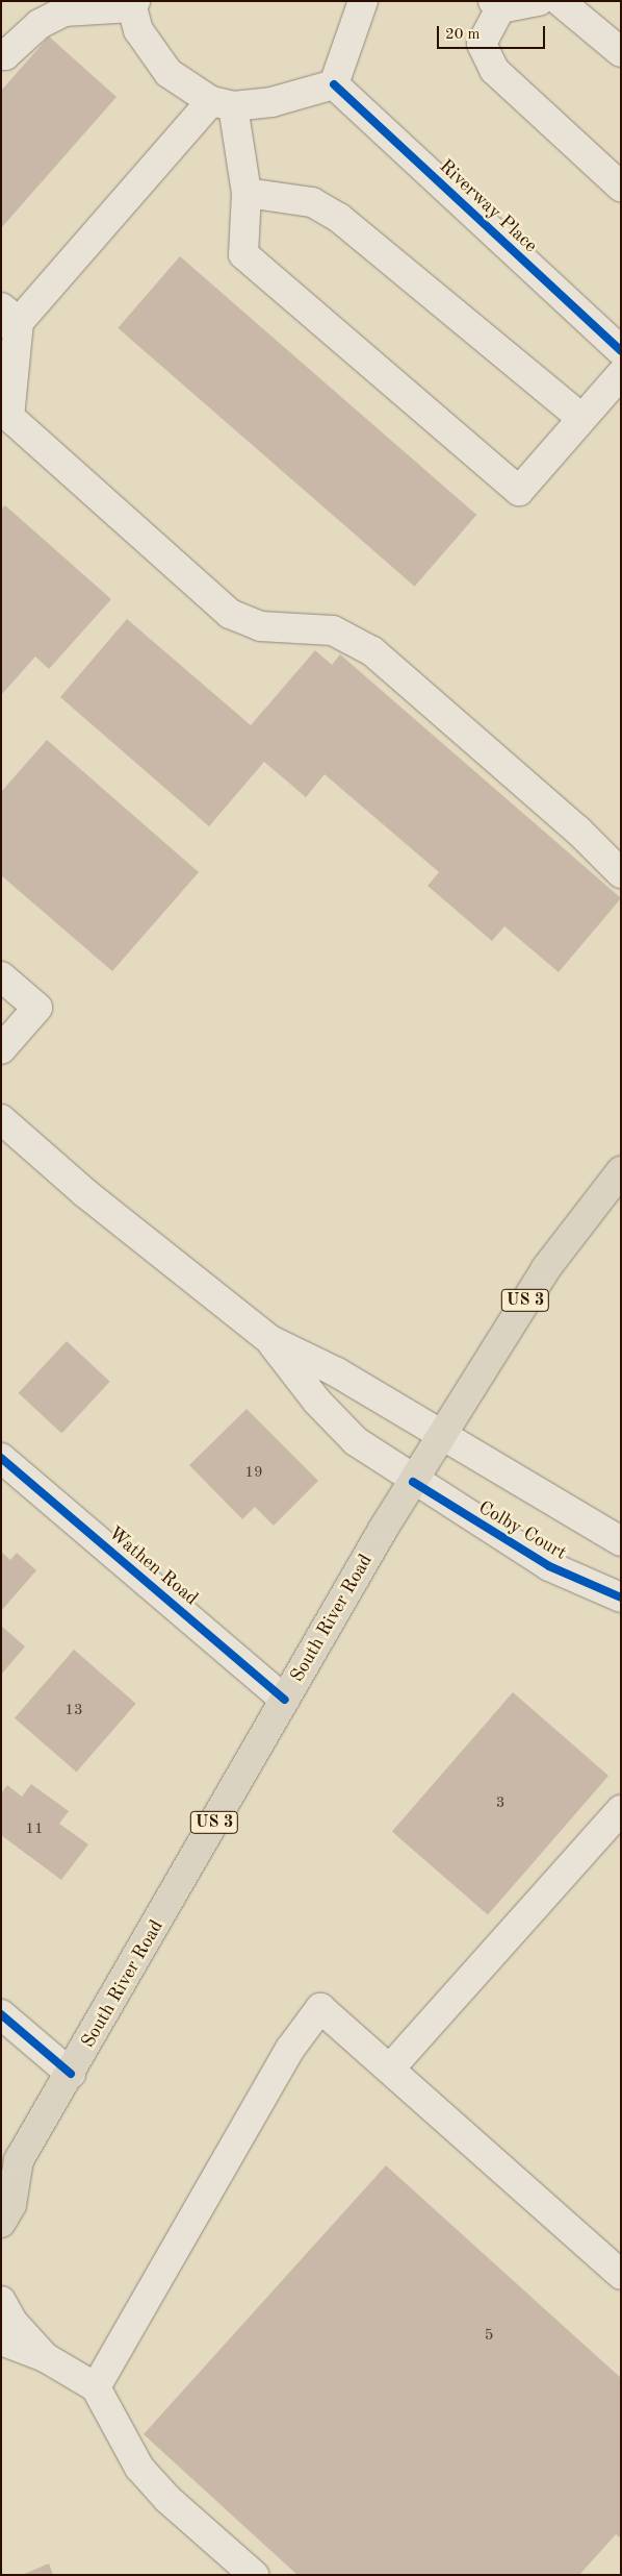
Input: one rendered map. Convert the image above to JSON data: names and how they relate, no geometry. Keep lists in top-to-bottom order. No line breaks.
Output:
{"streets":{"main road":["US 3","South River Road"],"street":["Riverway Place","Colby Court","Wathen Road"]},"crossings":[["Colby Court","South River Road"],["Wathen Road","South River Road"]],"house_numbers":["19","13","3","11","5"],"scale_bar":"20 m"}
